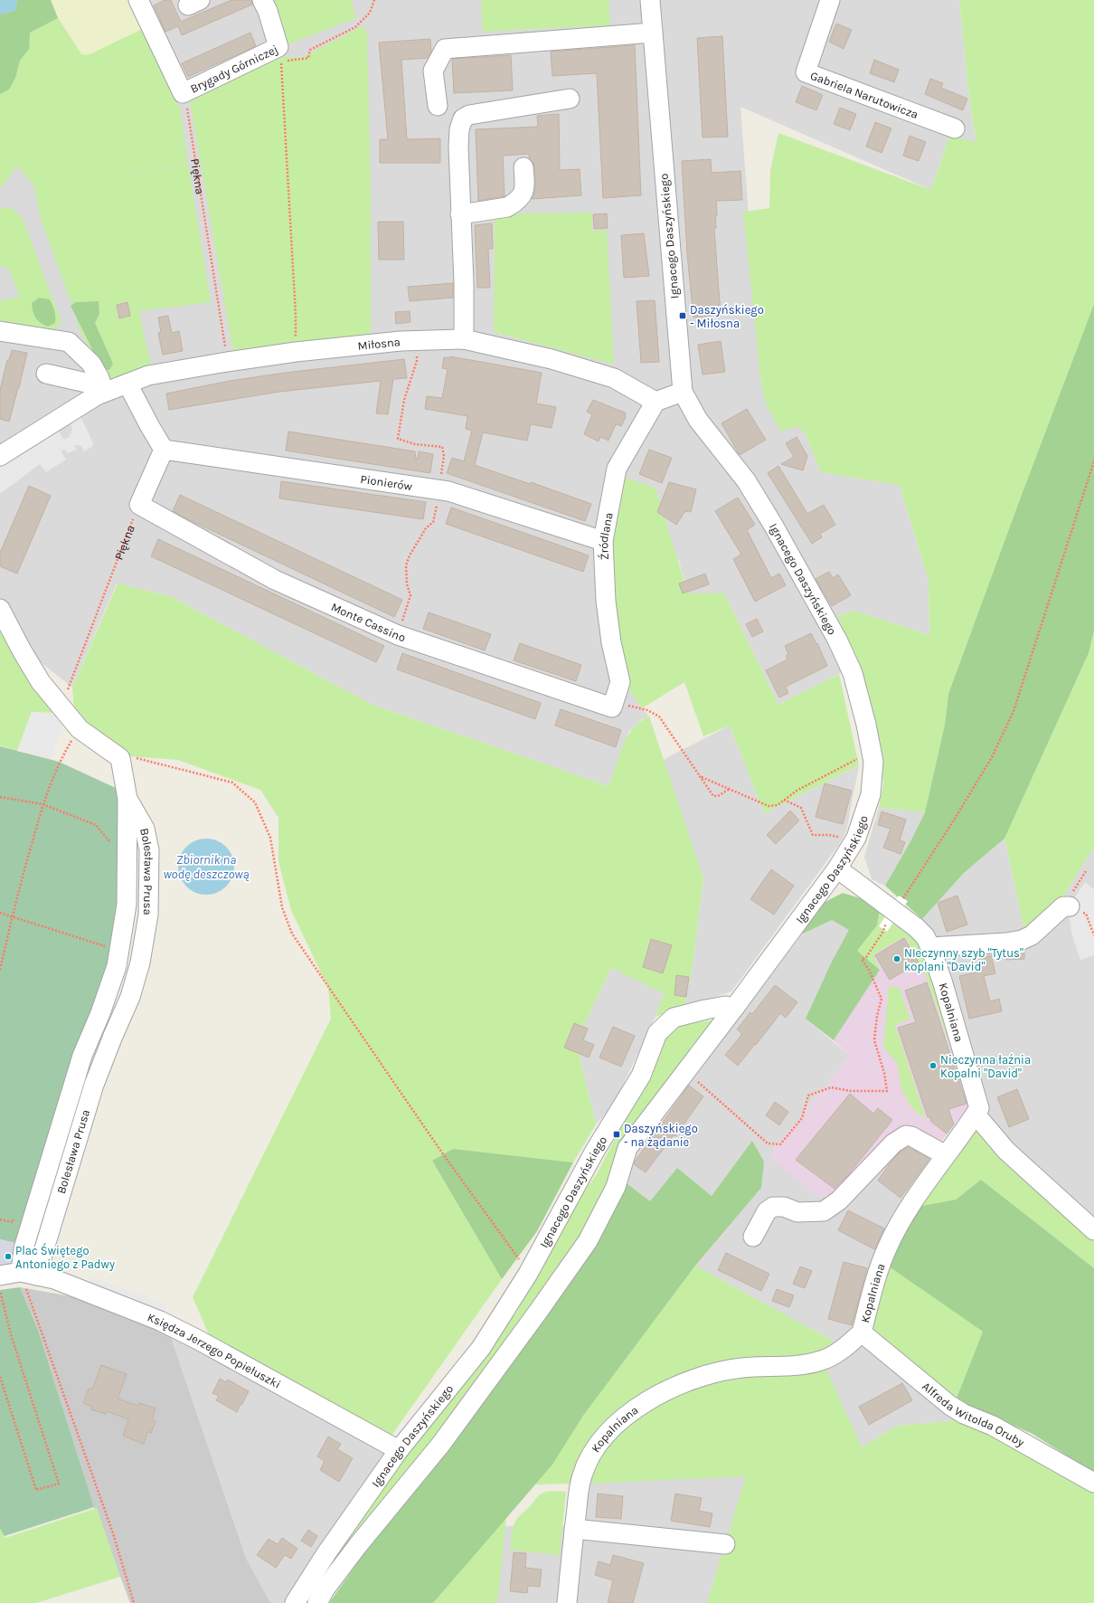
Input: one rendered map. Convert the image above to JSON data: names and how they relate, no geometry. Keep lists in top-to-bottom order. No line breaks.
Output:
{"streets":{"street":["Brygady Górniczej","Gabriela Narutowicza","Ignacego Daszyńskiego","Miłosna","Pionierów","Źródlana","Monte Cassino","Bolesława Prusa","Kopalniana","Księdza Jerzego Popiełuszki","Alfreda Witolda Oruby"],"path":["Piękna"]},"crossings":[["Brygady Górniczej","Piękna"],["Piękna","Miłosna"],["Piękna","Monte Cassino"],["Ignacego Daszyńskiego","Kopalniana"],["Ignacego Daszyńskiego","Księdza Jerzego Popiełuszki"],["Miłosna","Źródlana"],["Pionierów","Źródlana"],["Źródlana","Monte Cassino"],["Bolesława Prusa","Księdza Jerzego Popiełuszki"],["Kopalniana","Alfreda Witolda Oruby"]],"water":["Zbiornik na wodę deszczową"],"places":{"transit":["Daszyńskiego - Miłosna","Daszyńskiego - na żądanie"],"other":["NIeczynny szyb \"Tytus\" koplani \"David\"","Nieczynna łaźnia Kopalni \"David\"","Plac Świętego Antoniego z Padwy"]}}
